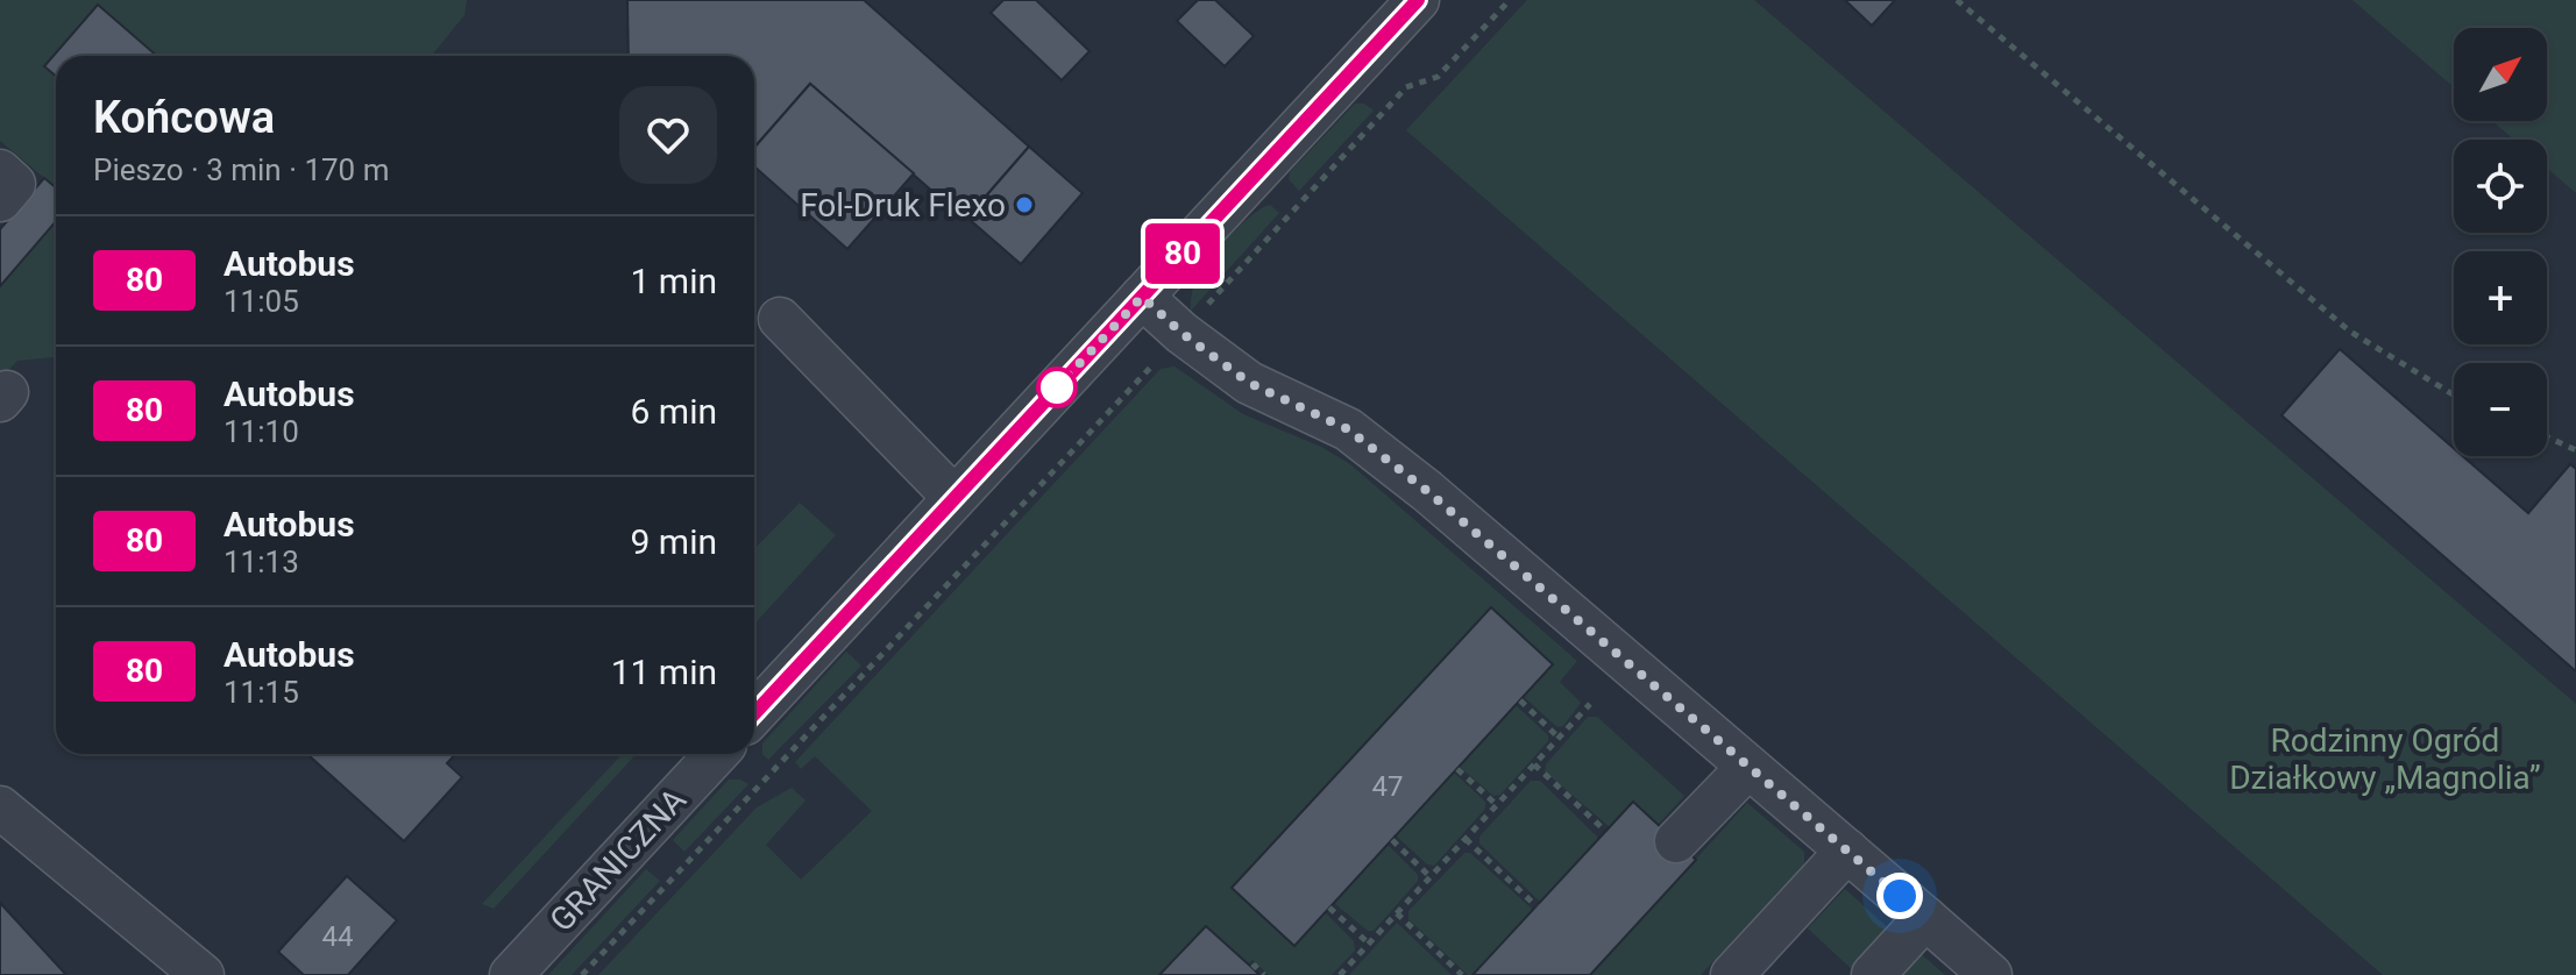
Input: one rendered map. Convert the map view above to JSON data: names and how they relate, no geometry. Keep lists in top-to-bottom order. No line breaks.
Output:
{"streets":{"street":["GRANICZNA"]},"parks":["Rodzinny Ogród Działkowy „Magnolia”"],"places":["Fol-Druk Flexo"],"lines":["bus line 80"],"house_numbers":["47","44"],"north":"top right","page":{"on_map":"80","map_buttons":["+","−"],"heading":["Końcowa","Pieszo · 3 min · 170 m"],"list":[{"mark":"80","name":"Autobus","note":"11:05","value":"1 min"},{"mark":"80","name":"Autobus","note":"11:10","value":"6 min"},{"mark":"80","name":"Autobus","note":"11:13","value":"9 min"},{"mark":"80","name":"Autobus","note":"11:15","value":"11 min"}]}}
